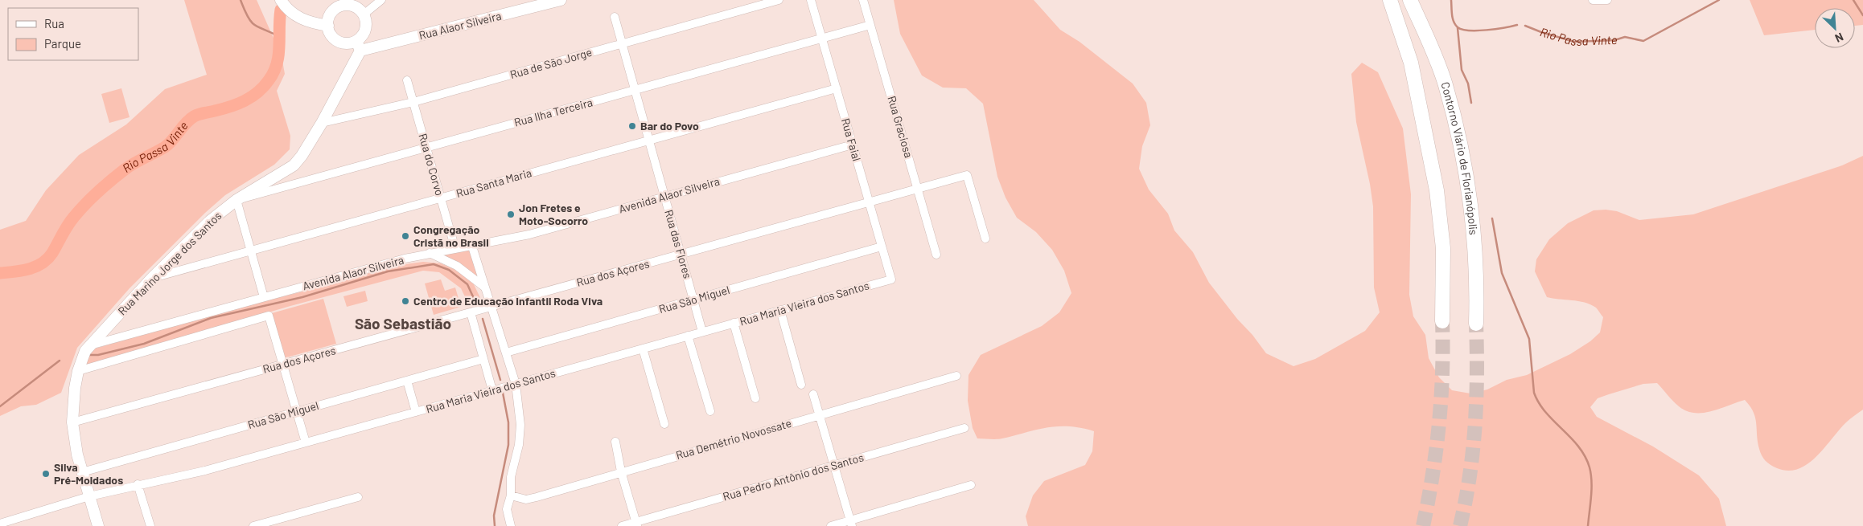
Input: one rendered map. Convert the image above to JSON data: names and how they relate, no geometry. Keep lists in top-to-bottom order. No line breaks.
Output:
{"streets":{"highway":["Contorno Viário de Florianópolis"],"street":["Rua Alaor Silveira","Rua de São Jorge","Rua Ilha Terceira","Rua Graciosa","Rua Faial","Rua do Corvo","Rua Santa Maria","Avenida Alaor Silveira","Rua das Flores","Rua Marino Jorge dos Santos","Rua dos Açores","Rua São Miguel","Rua Maria Vieira dos Santos","Rua Demétrio Novossate","Rua Pedro Antônio dos Santos"]},"crossings":[["Rua Alaor Silveira","Rua Marino Jorge dos Santos"],["Rua de São Jorge","Rua do Corvo"],["Rua de São Jorge","Rua das Flores"],["Rua de São Jorge","Rua Marino Jorge dos Santos"],["Rua Ilha Terceira","Rua Graciosa"],["Rua Ilha Terceira","Rua Faial"],["Rua Ilha Terceira","Rua do Corvo"],["Rua Ilha Terceira","Rua das Flores"],["Rua Ilha Terceira","Rua Marino Jorge dos Santos"],["Rua Graciosa","Rua dos Açores"],["Rua Faial","Rua Santa Maria"],["Rua Faial","Avenida Alaor Silveira"],["Rua Faial","Rua dos Açores"],["Rua Faial","Rua São Miguel"],["Rua Faial","Rua Maria Vieira dos Santos"],["Rua do Corvo","Rua Santa Maria"],["Rua do Corvo","Avenida Alaor Silveira"],["Rua Santa Maria","Rua das Flores"],["Rua Santa Maria","Rua Marino Jorge dos Santos"],["Avenida Alaor Silveira","Rua das Flores"],["Avenida Alaor Silveira","Rua Marino Jorge dos Santos"],["Rua das Flores","Rua dos Açores"],["Rua das Flores","Rua São Miguel"],["Rua das Flores","Rua Maria Vieira dos Santos"],["Rua Marino Jorge dos Santos","Rua dos Açores"],["Rua Marino Jorge dos Santos","Rua São Miguel"],["Rua Marino Jorge dos Santos","Rua Maria Vieira dos Santos"]],"districts":["São Sebastião"],"water":["Rio Passa Vinte"],"places":["Bar do Povo","Jon Fretes e Moto-Socorro","Congregação Cristã no Brasil","Centro de Educação Infantil Roda Viva","Silva Pré-Moldados"],"legend":["Rua","Parque"],"north":"bottom right"}
